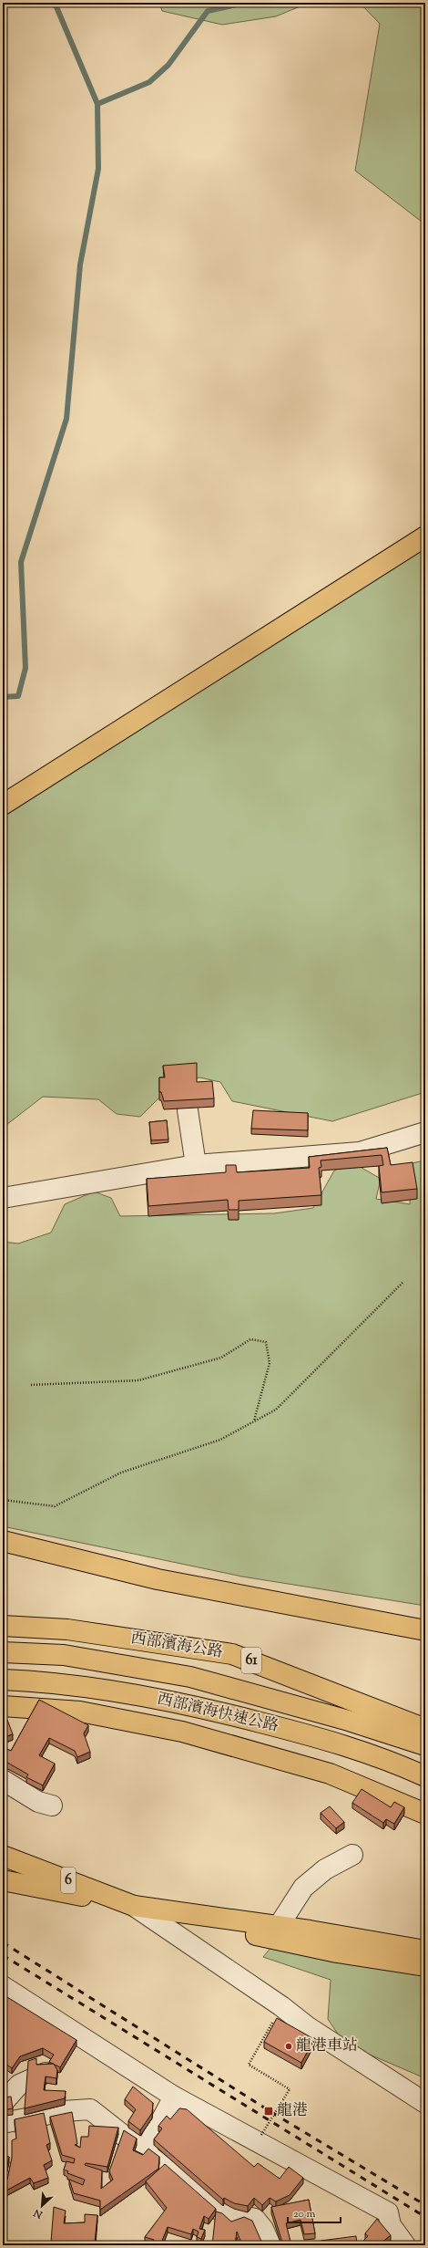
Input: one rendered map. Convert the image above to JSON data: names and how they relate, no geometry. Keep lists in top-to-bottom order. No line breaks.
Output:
{"streets":{"main road":["西部濱海公路","61","西部濱海快速公路","6"]},"places":{"other":["龍港車站"],"transit":["龍港"]},"scale_bar":"20 m","north":"bottom left"}
